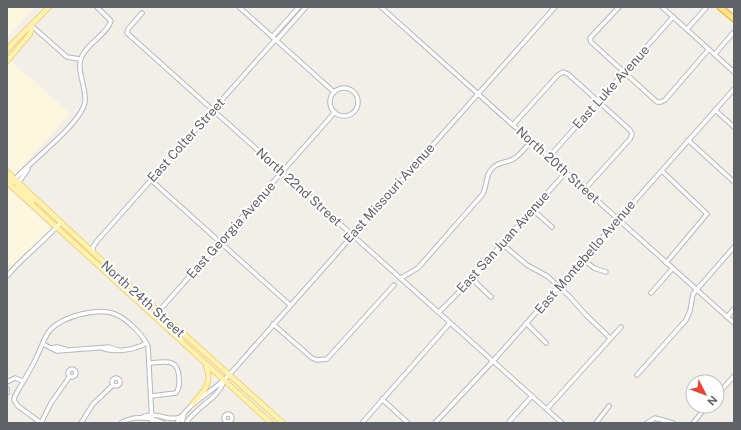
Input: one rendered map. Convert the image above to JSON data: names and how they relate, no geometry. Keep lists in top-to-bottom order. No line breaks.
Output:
{"streets":{"main road":["North 24th Street"],"street":["East Luke Avenue","East Colter Street","North 20th Street","North 22nd Street","East Missouri Avenue","East Georgia Avenue","East San Juan Avenue","East Montebello Avenue"]},"crossings":[["East Luke Avenue","North 20th Street"],["East Colter Street","North 22nd Street"],["East Colter Street","North 24th Street"],["North 20th Street","East Missouri Avenue"],["North 20th Street","East San Juan Avenue"],["North 20th Street","East Montebello Avenue"],["North 22nd Street","East Missouri Avenue"],["North 22nd Street","East Georgia Avenue"],["North 22nd Street","East San Juan Avenue"],["North 22nd Street","East Montebello Avenue"],["East Missouri Avenue","North 24th Street"],["East Georgia Avenue","North 24th Street"]],"north":"bottom right"}
